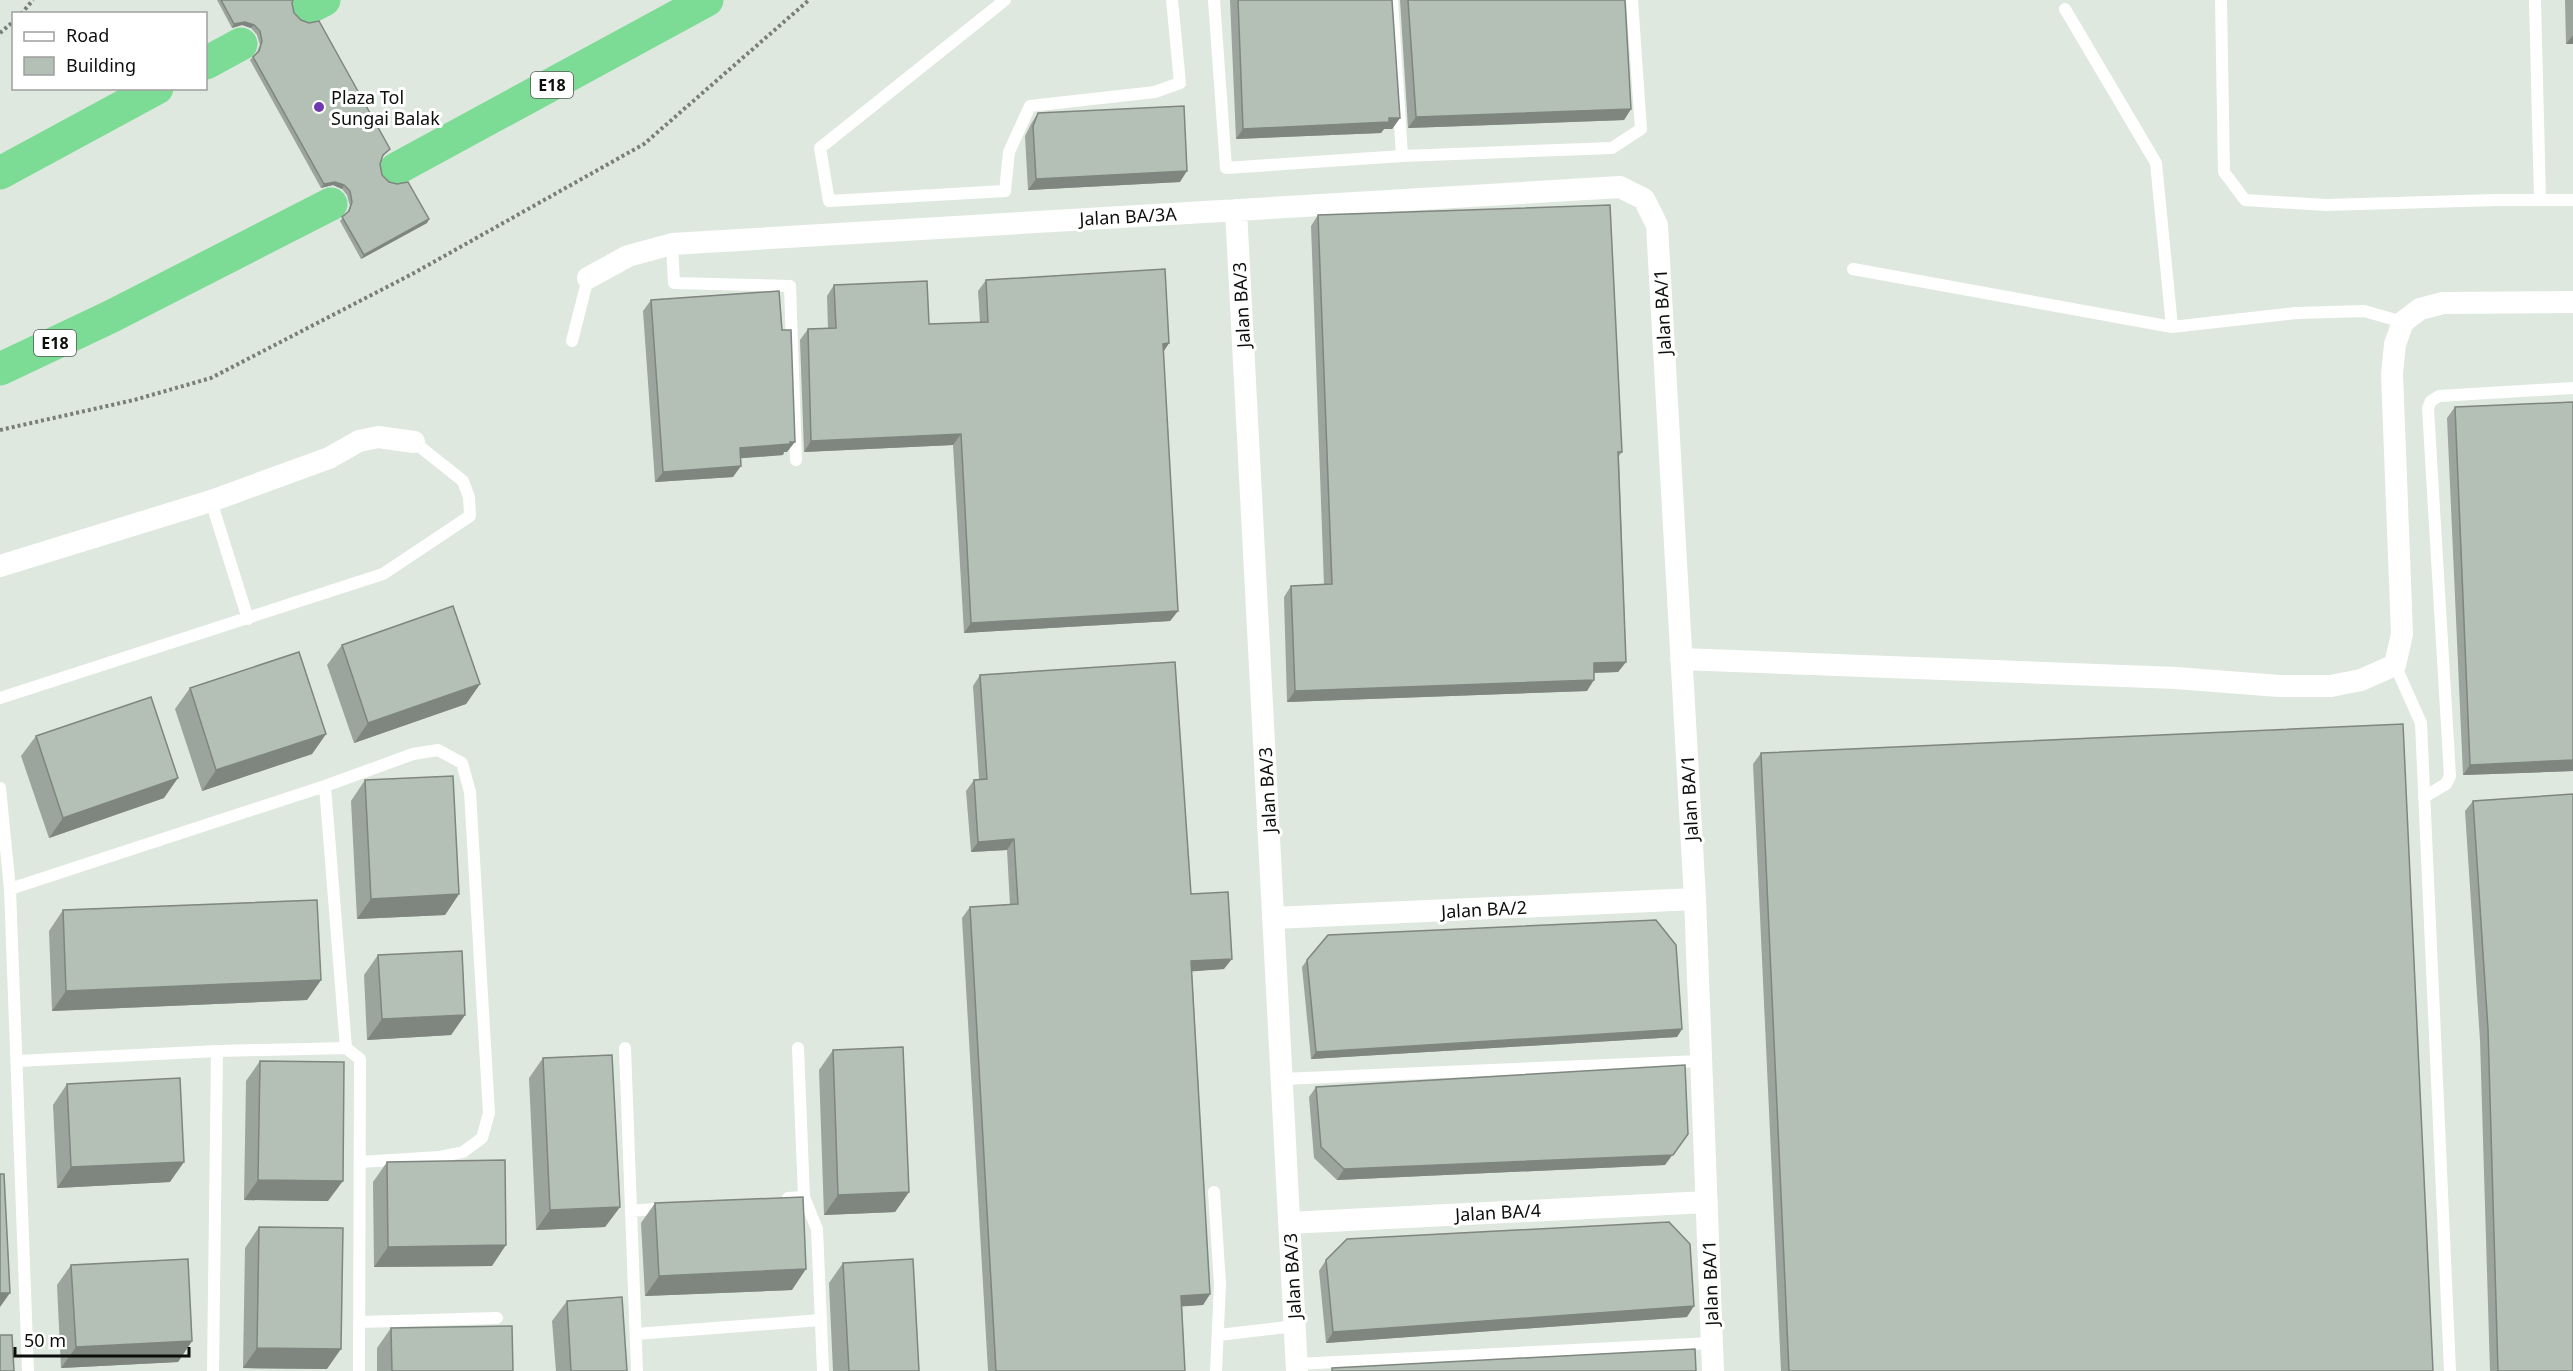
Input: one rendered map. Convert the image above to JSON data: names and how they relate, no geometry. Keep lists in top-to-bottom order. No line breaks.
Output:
{"streets":{"highway":["E18"],"street":["Jalan BA/3A","Jalan BA/3","Jalan BA/1","Jalan BA/2","Jalan BA/4"]},"crossings":[["Jalan BA/3A","Jalan BA/3"],["Jalan BA/3A","Jalan BA/1"],["Jalan BA/3","Jalan BA/2"],["Jalan BA/3","Jalan BA/4"],["Jalan BA/1","Jalan BA/2"],["Jalan BA/1","Jalan BA/4"]],"places":["Plaza Tol Sungai Balak"],"legend":["Road","Building"],"scale_bar":"50 m"}
